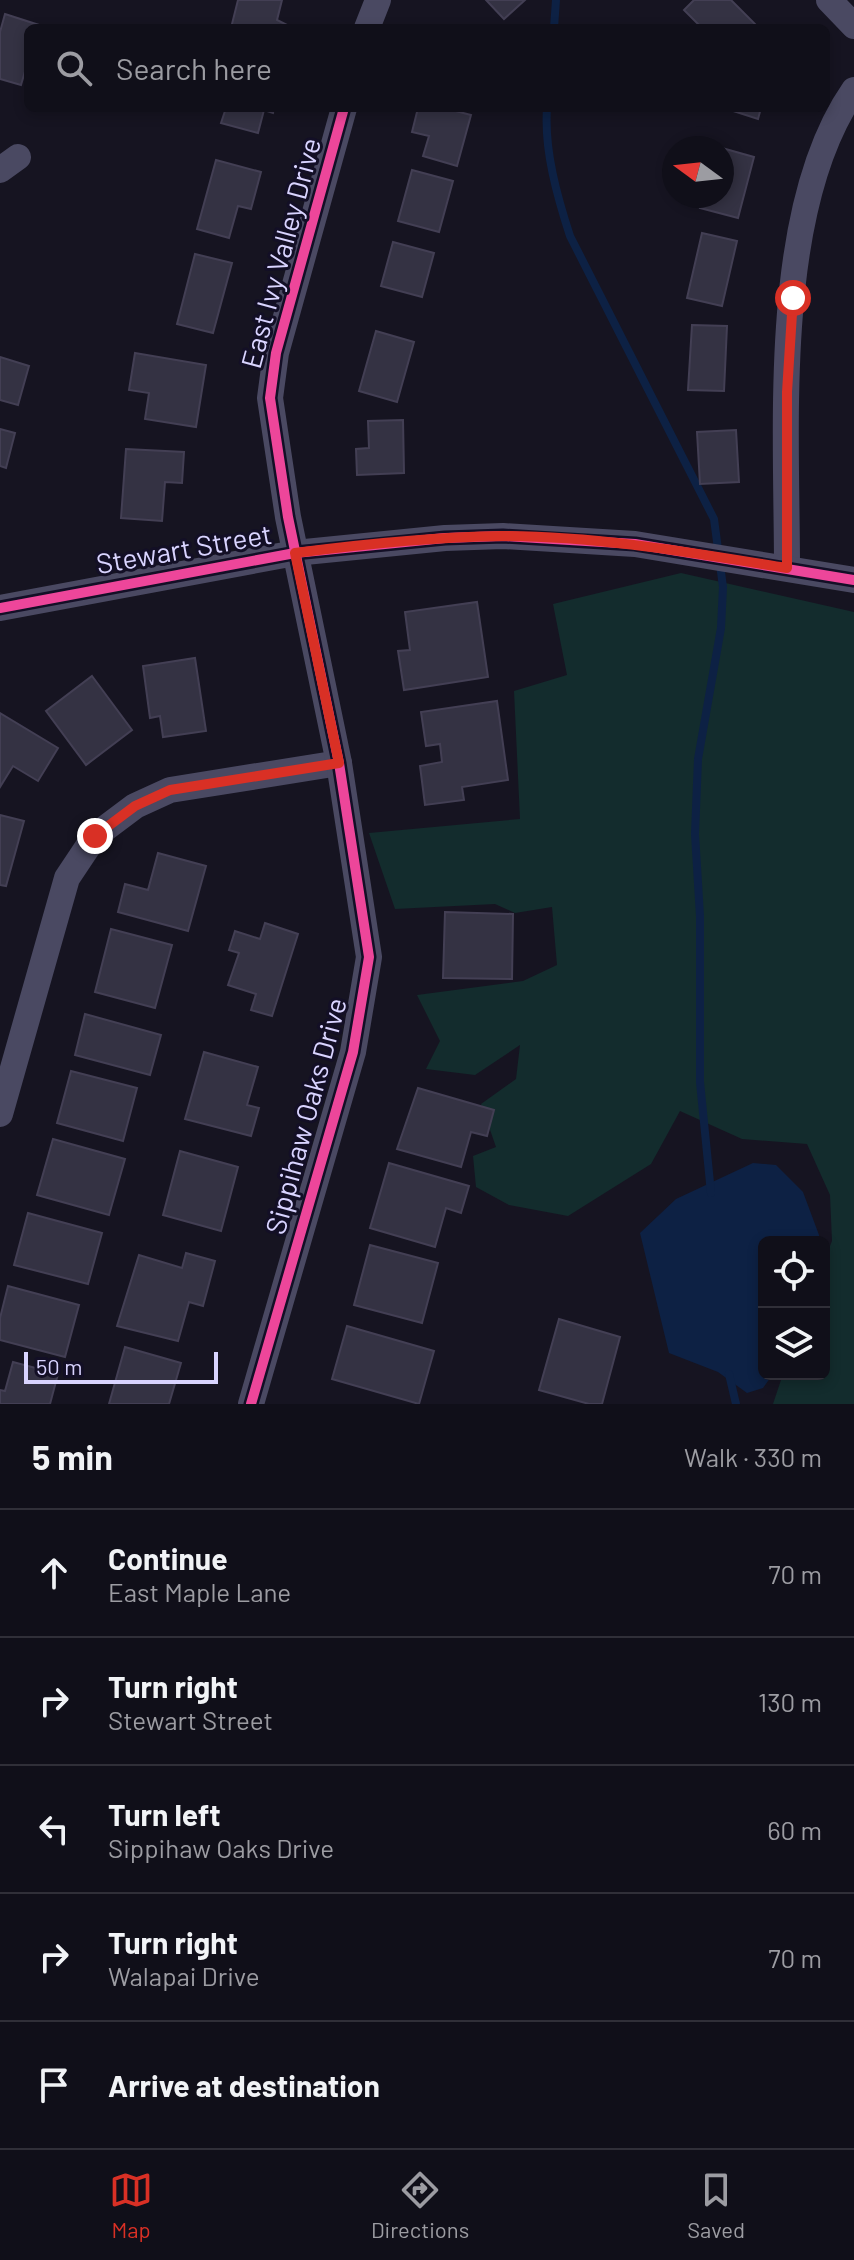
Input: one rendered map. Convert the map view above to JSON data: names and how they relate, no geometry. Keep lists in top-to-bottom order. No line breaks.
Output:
{"streets":{"street":["East Ivy Valley Drive","Stewart Street","Sippihaw Oaks Drive"]},"crossings":[["East Ivy Valley Drive","Stewart Street"],["East Ivy Valley Drive","Sippihaw Oaks Drive"],["Stewart Street","Sippihaw Oaks Drive"]],"scale_bar":"50 m","north":"left","page":{"search":"Search here","scale":"50 m","heading":["5 min","Walk · 330 m"],"list":[["Continue","East Maple Lane","70 m"],["Turn right","Stewart Street","130 m"],["Turn left","Sippihaw Oaks Drive","60 m"],["Turn right","Walapai Drive","70 m"],"Arrive at destination"],"nav":["Map","Directions","Saved"]}}
